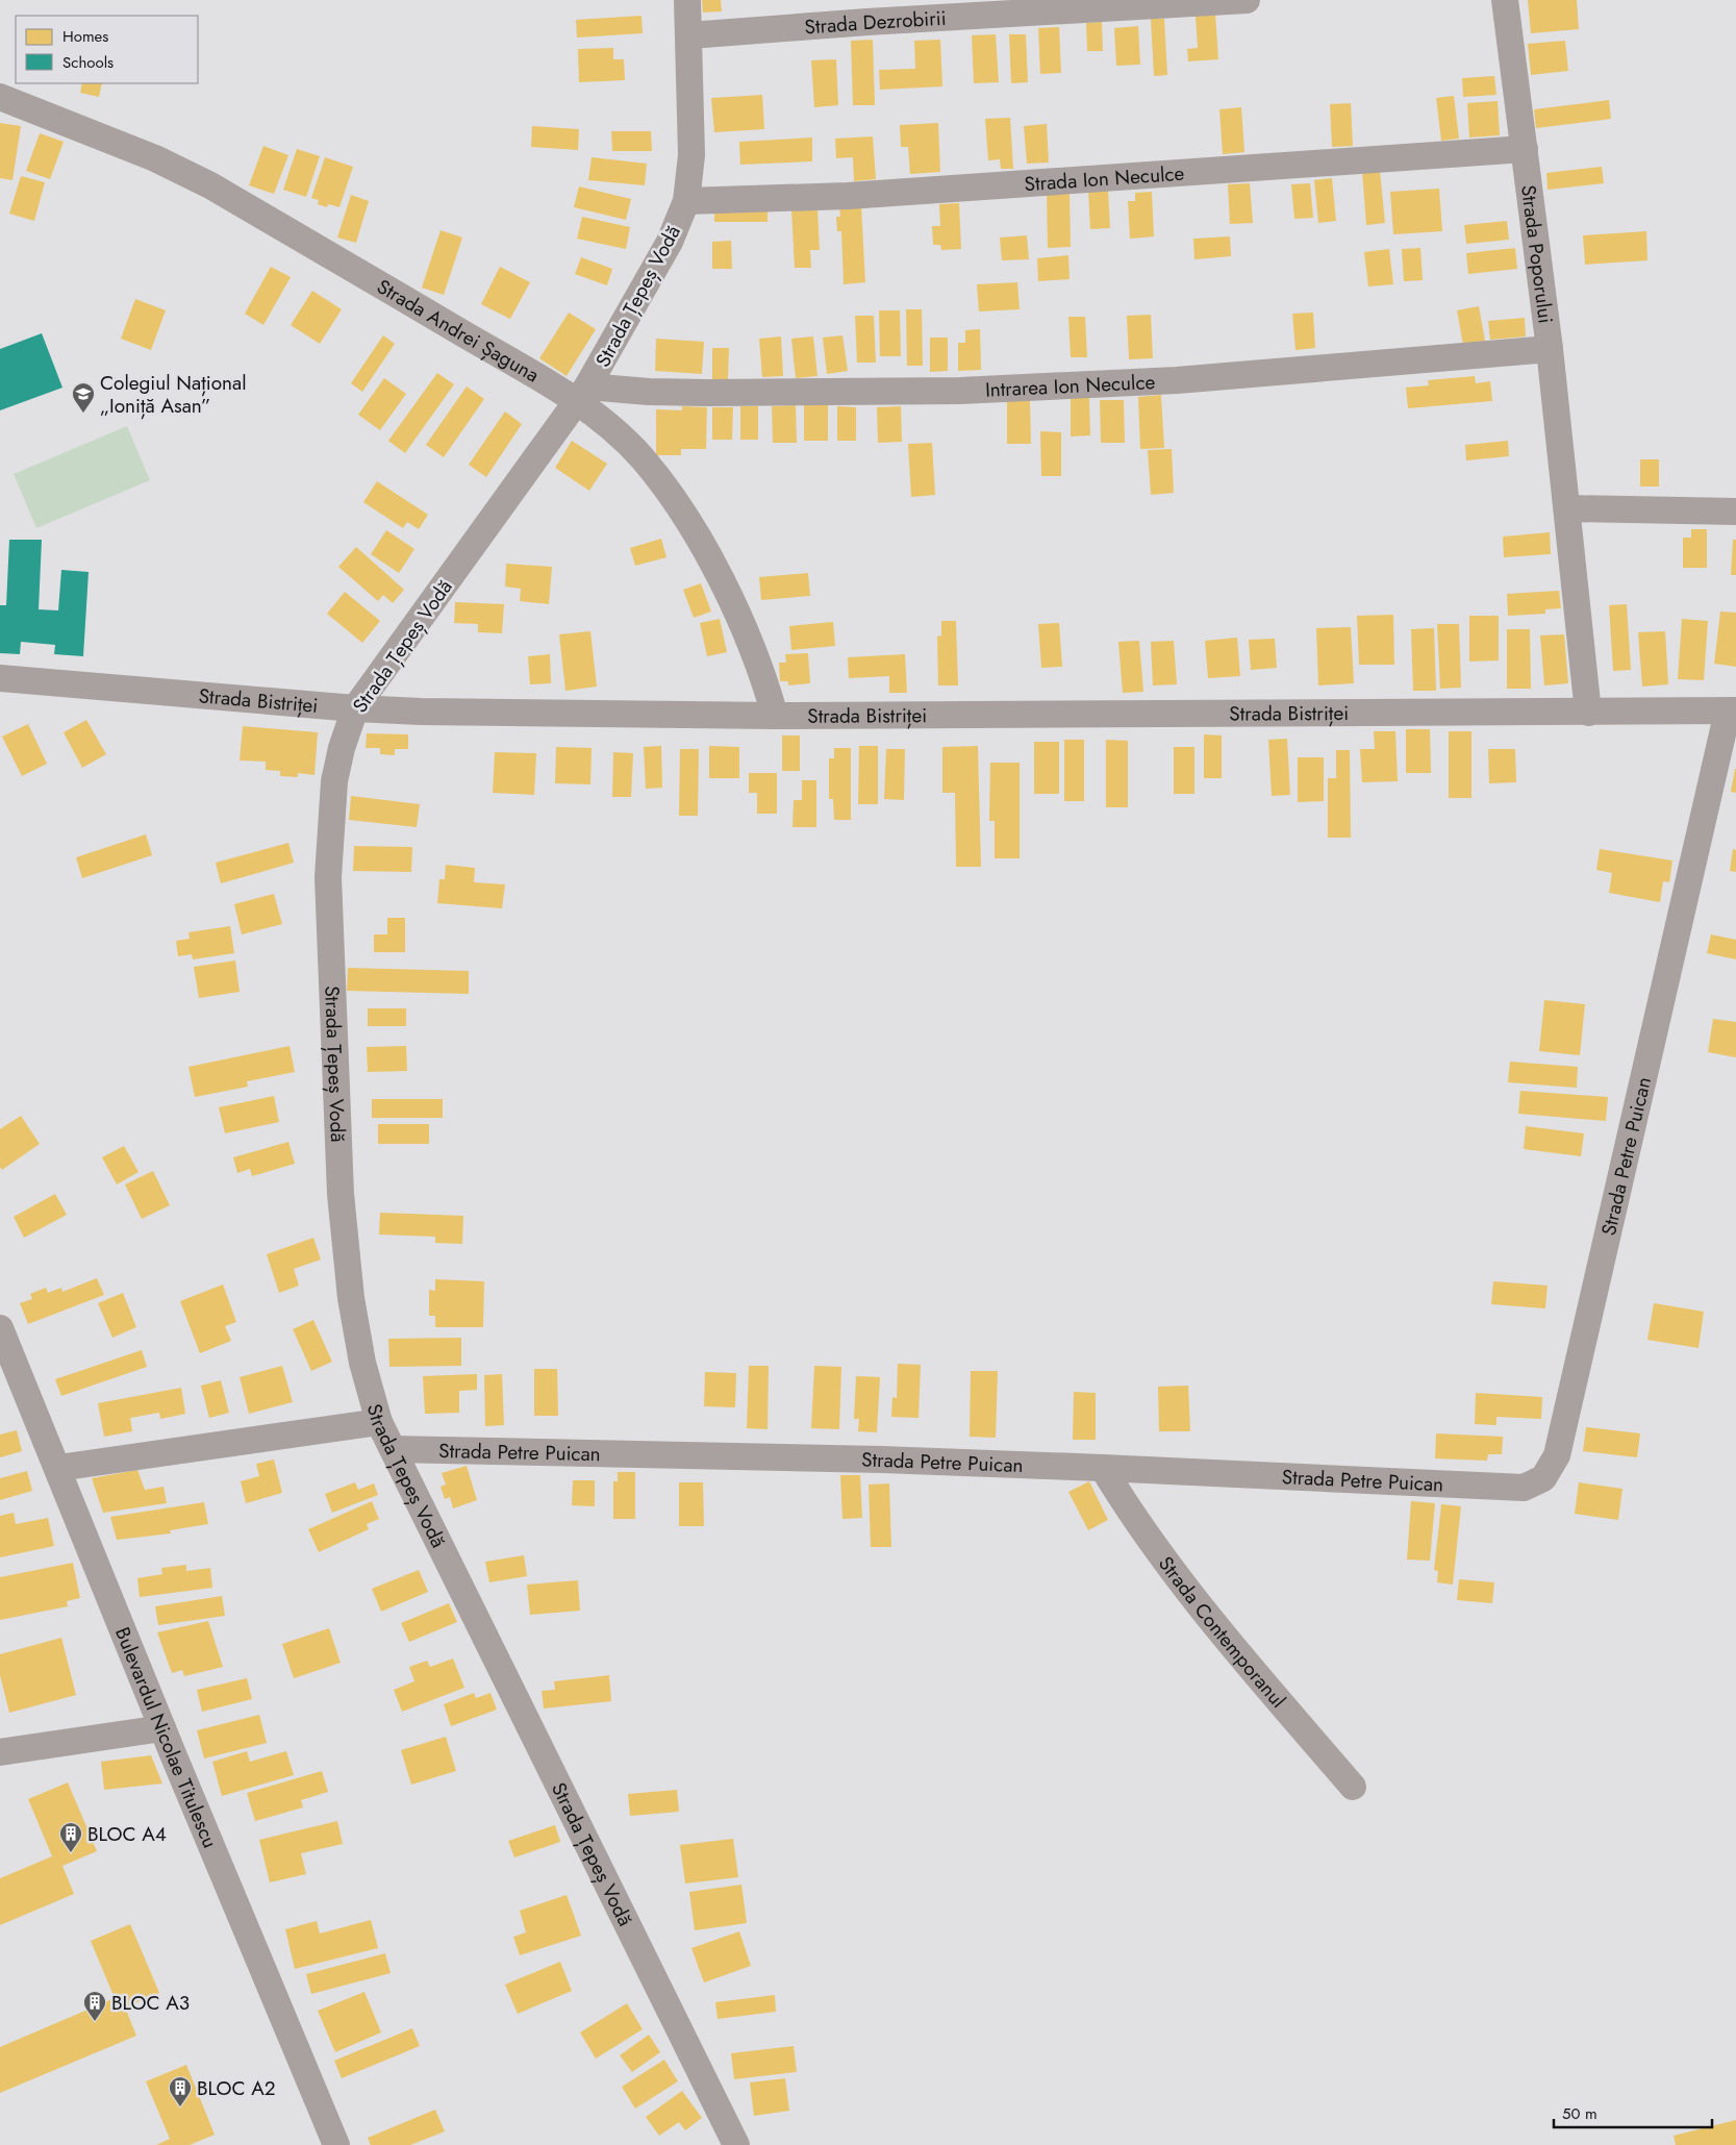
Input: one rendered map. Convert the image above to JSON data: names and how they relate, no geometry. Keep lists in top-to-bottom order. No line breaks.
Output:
{"streets":{"street":["Strada Dezrobirii","Strada Ion Neculce","Strada Poporului","Strada Țepeș Vodă","Strada Andrei Șaguna","Intrarea Ion Neculce","Strada Bistriței","Strada Petre Puican","Strada Contemporanul","Bulevardul Nicolae Titulescu"]},"crossings":[["Strada Dezrobirii","Strada Țepeș Vodă"],["Strada Ion Neculce","Strada Poporului"],["Strada Ion Neculce","Strada Țepeș Vodă"],["Strada Poporului","Intrarea Ion Neculce"],["Strada Poporului","Strada Bistriței"],["Strada Țepeș Vodă","Strada Andrei Șaguna"],["Strada Țepeș Vodă","Intrarea Ion Neculce"],["Strada Țepeș Vodă","Strada Bistriței"],["Strada Țepeș Vodă","Strada Petre Puican"],["Strada Andrei Șaguna","Intrarea Ion Neculce"],["Strada Andrei Șaguna","Strada Bistriței"],["Strada Bistriței","Strada Petre Puican"],["Strada Petre Puican","Strada Contemporanul"]],"places":{"school or university":["Colegiul Național „Ioniță Asan”"],"building":["BLOC A4","BLOC A3","BLOC A2"]},"legend":["Homes","Schools"],"scale_bar":"50 m"}
